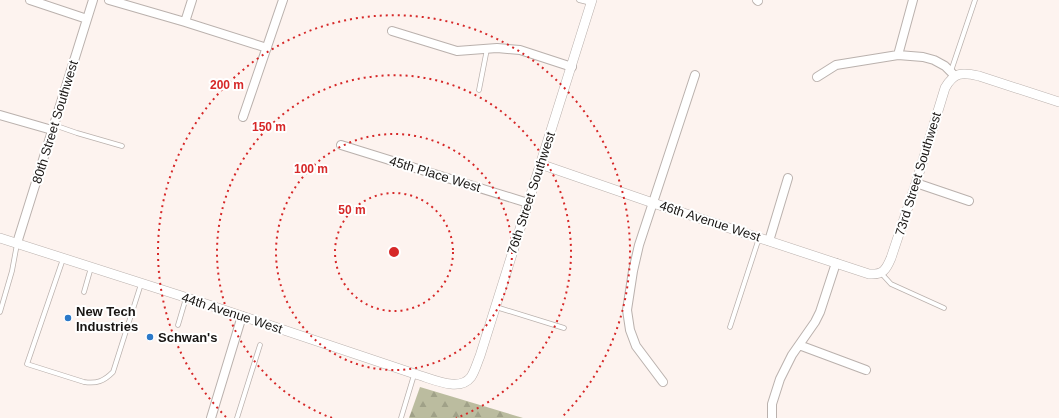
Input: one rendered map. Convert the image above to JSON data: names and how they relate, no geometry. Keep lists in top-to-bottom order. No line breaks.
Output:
{"streets":{"street":["80th Street Southwest","45th Place West","73rd Street Southwest","76th Street Southwest","46th Avenue West","44th Avenue West"]},"crossings":[["80th Street Southwest","44th Avenue West"],["45th Place West","76th Street Southwest"],["73rd Street Southwest","46th Avenue West"],["76th Street Southwest","46th Avenue West"],["76th Street Southwest","44th Avenue West"]],"places":["New Tech Industries","Schwan's"],"rings":["200 m","150 m","100 m","50 m"]}
